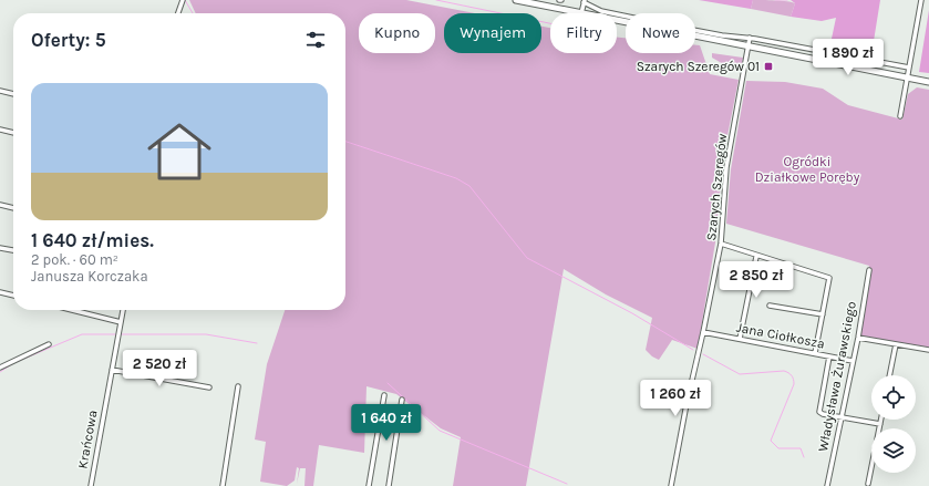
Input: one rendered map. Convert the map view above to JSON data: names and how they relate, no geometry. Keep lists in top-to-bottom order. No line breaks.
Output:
{"streets":{"street":["Szarych Szeregów","Jana Ciołkosza","Władysława Żurawskiego","Krańcowa"]},"crossings":[["Szarych Szeregów","Jana Ciołkosza"],["Jana Ciołkosza","Władysława Żurawskiego"]],"parks":["Ogródki Działkowe Poręby"],"places":{"transit":["Szarych Szeregów 01"]},"page":{"chip":["Kupno","Wynajem","Filtry","Nowe"],"heading":"Oferty: 5","price":["1 890 zł","2 850 zł","2 520 zł","1 260 zł","1 640 zł"],"list":[{"name":"1 640 zł/mies.","note":"2 pok. · 60 m² · Janusza Korczaka"}]}}
